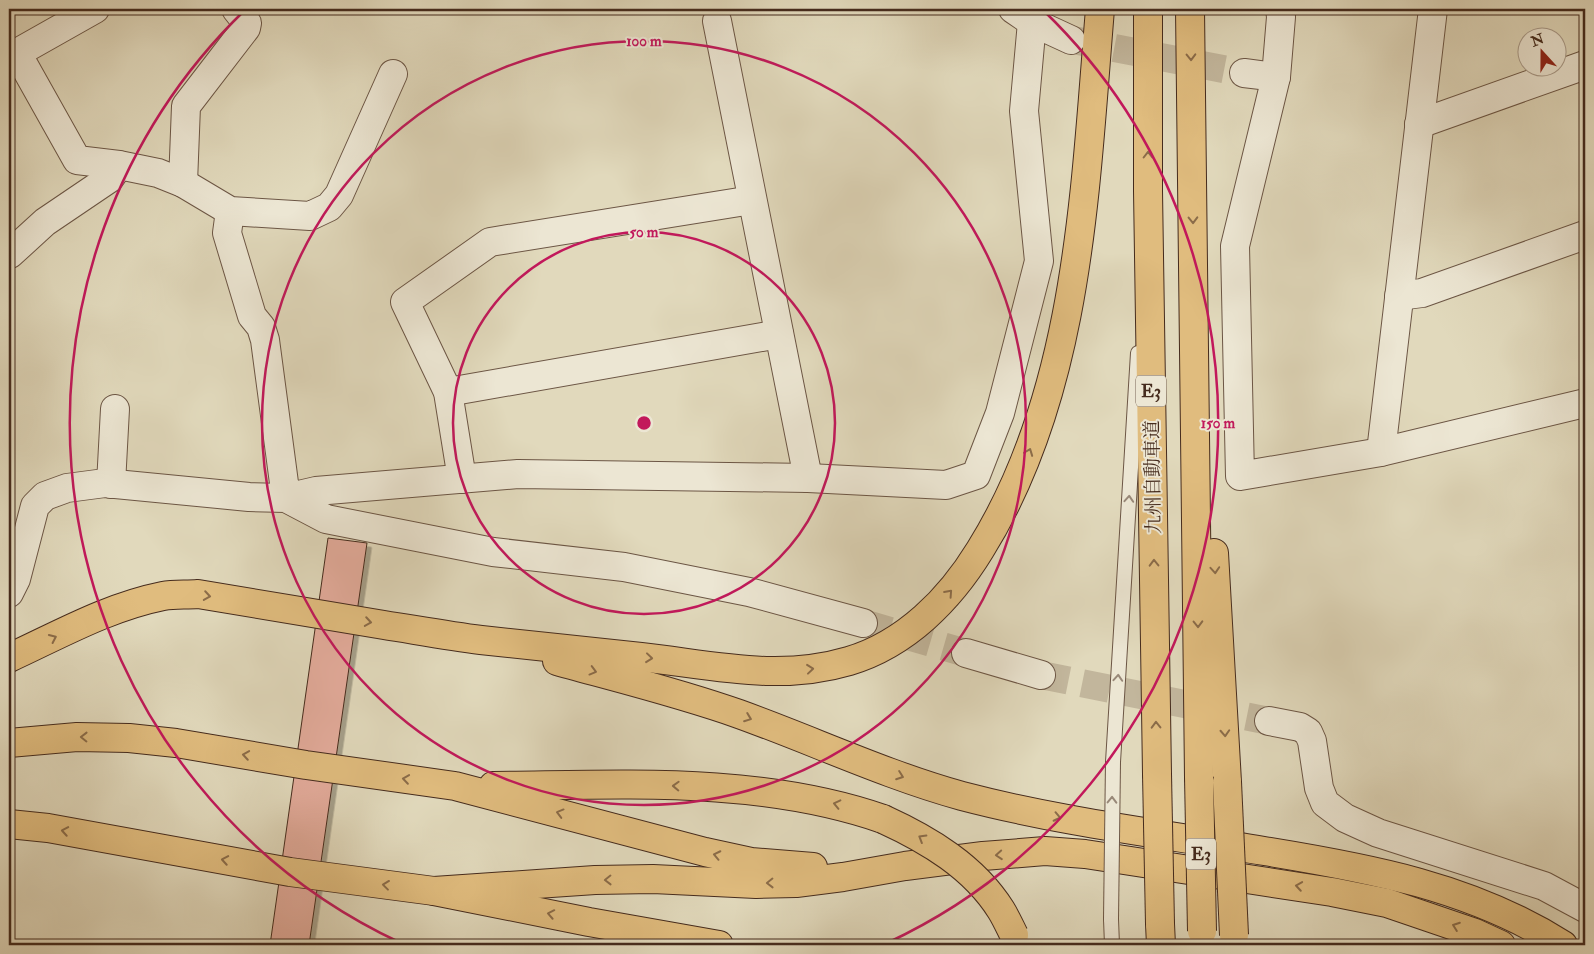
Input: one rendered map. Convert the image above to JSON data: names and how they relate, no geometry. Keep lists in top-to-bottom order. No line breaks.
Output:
{"streets":{"highway":["E3","九州自動車道"]},"north":"top","rings":["100 m","50 m","150 m"]}
